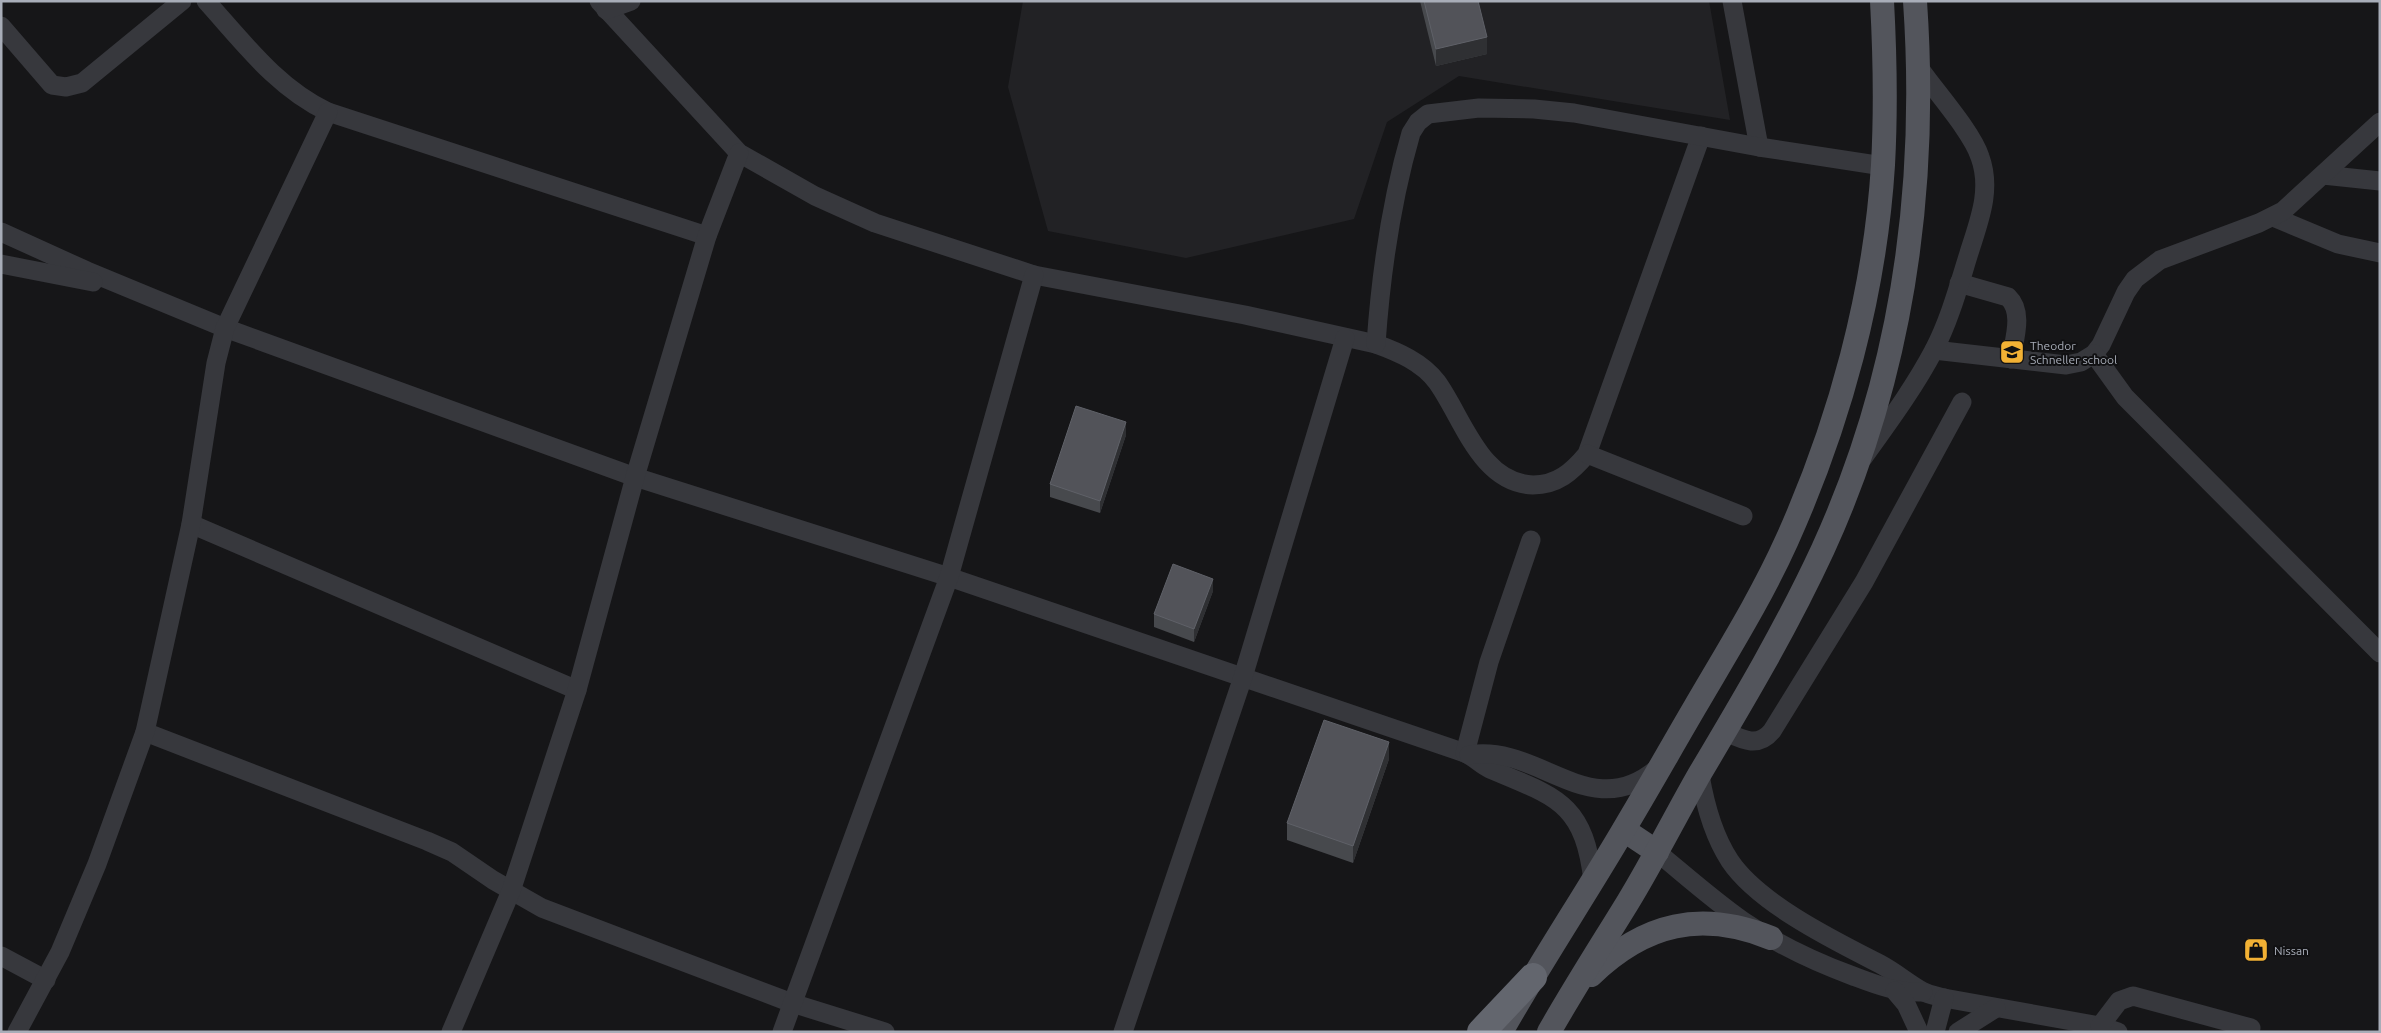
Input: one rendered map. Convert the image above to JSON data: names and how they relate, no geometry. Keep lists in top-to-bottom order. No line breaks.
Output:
{"places":{"school or university":["Theodor Schneller school"],"shop":["Nissan"]}}
